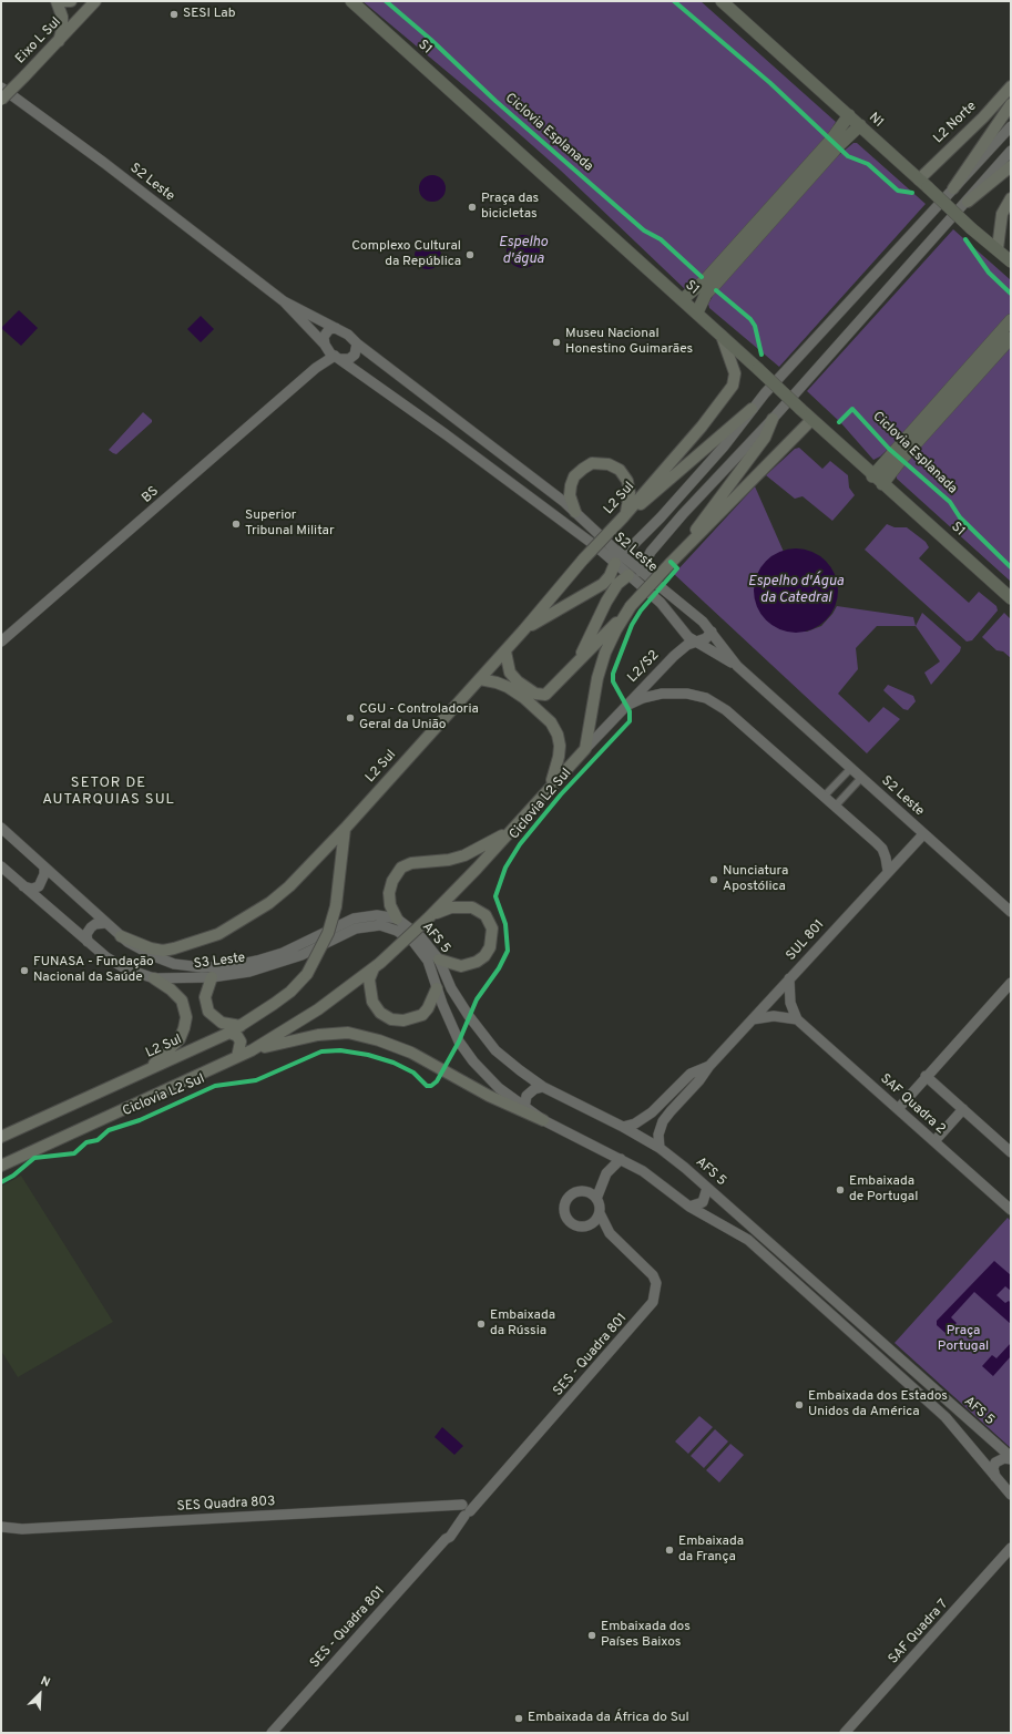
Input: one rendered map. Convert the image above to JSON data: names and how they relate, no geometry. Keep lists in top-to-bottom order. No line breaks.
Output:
{"streets":{"highway":["S1","N1"],"main road":["Eixo L Sul","L2 Norte","S2 Leste","BS","L2 Sul","L2/S2","AFS 5","SUL 801","S3 Leste","SAF Quadra 2","SES - Quadra 801","SES Quadra 803","SAF Quadra 7"],"cycle path":["Ciclovia Esplanada","Ciclovia L2 Sul"]},"crossings":[["S1","L2 Sul"],["N1","L2 Norte"],["S2 Leste","BS"],["S2 Leste","L2/S2"],["S2 Leste","SUL 801"],["AFS 5","SUL 801"],["AFS 5","S3 Leste"],["SES - Quadra 801","SES Quadra 803"]],"districts":["SETOR DE AUTARQUIAS SUL"],"water":["Espelho d'água","Espelho d'Água da Catedral"],"parks":["Praça Portugal"],"places":["SESI Lab","Praça das bicicletas","Complexo Cultural da República","Museu Nacional Honestino Guimarães","Superior Tribunal Militar","CGU - Controladoria Geral da União","Nunciatura Apostólica","FUNASA - Fundação Nacional da Saúde","Embaixada de Portugal","Embaixada da Rússia","Embaixada dos Estados Unidos da América","Embaixada da França","Embaixada dos Países Baixos","Embaixada da África do Sul"],"north":"top right"}
